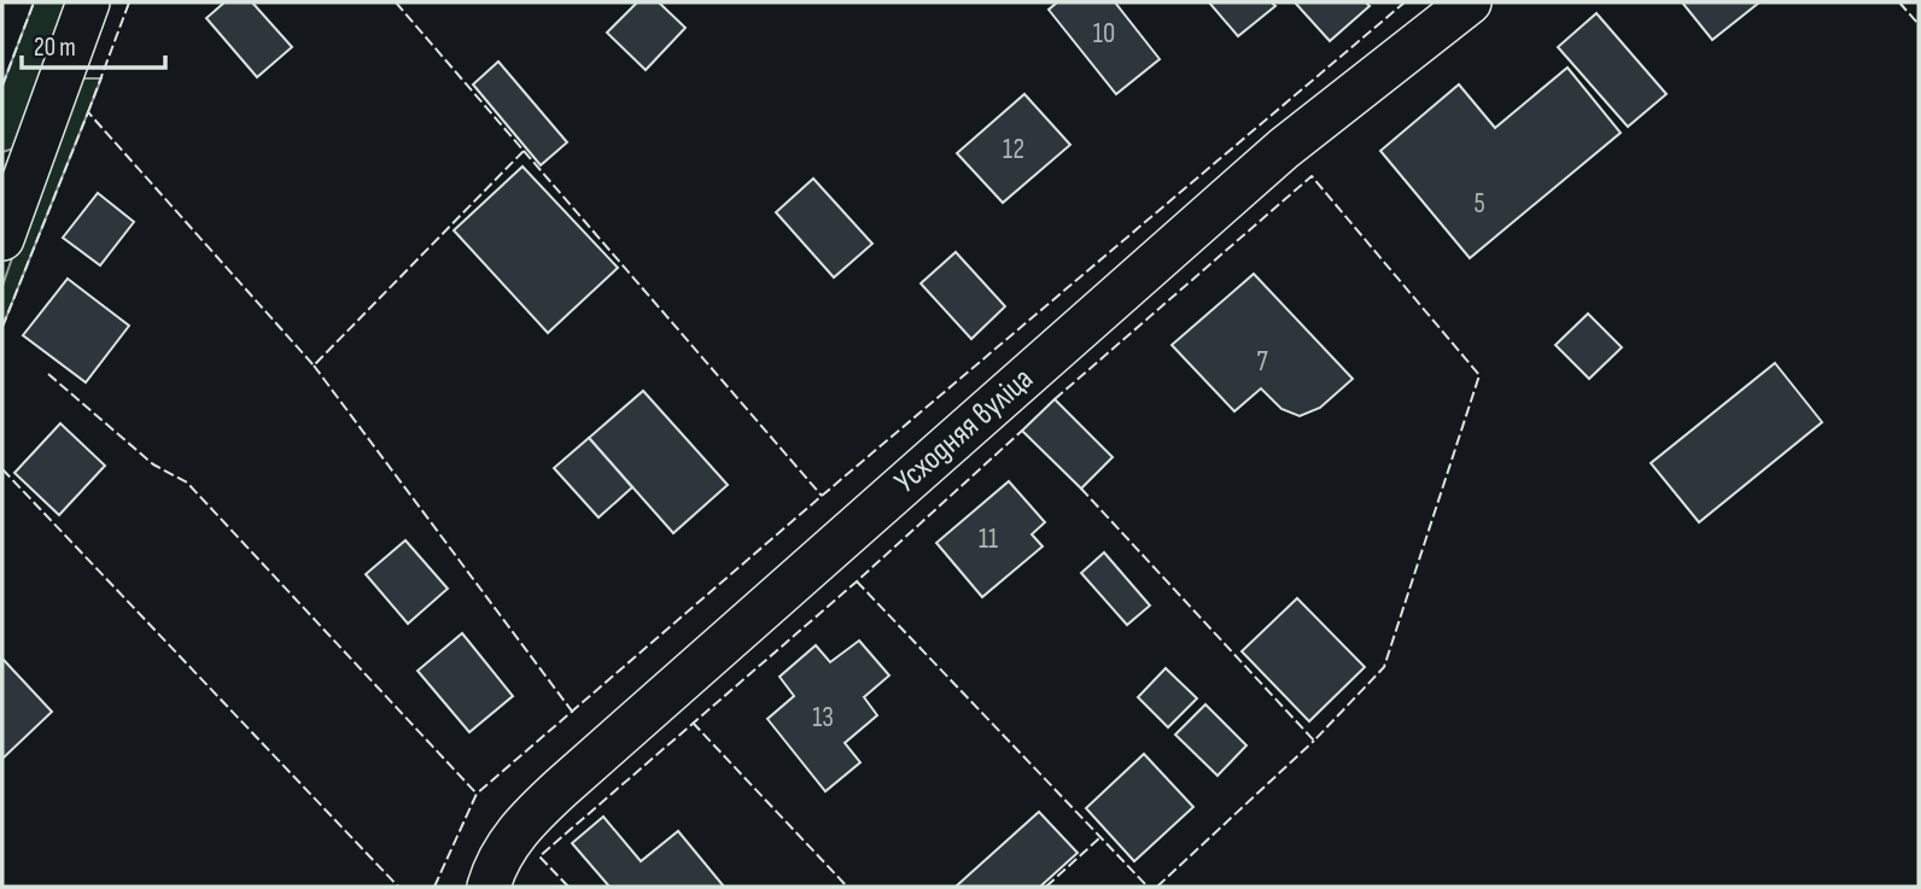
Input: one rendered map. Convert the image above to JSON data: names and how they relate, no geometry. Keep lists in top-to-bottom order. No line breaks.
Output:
{"streets":{"street":["Усходняя вуліца"]},"house_numbers":["10","12","5","7","11","13"],"scale_bar":"20 m"}
